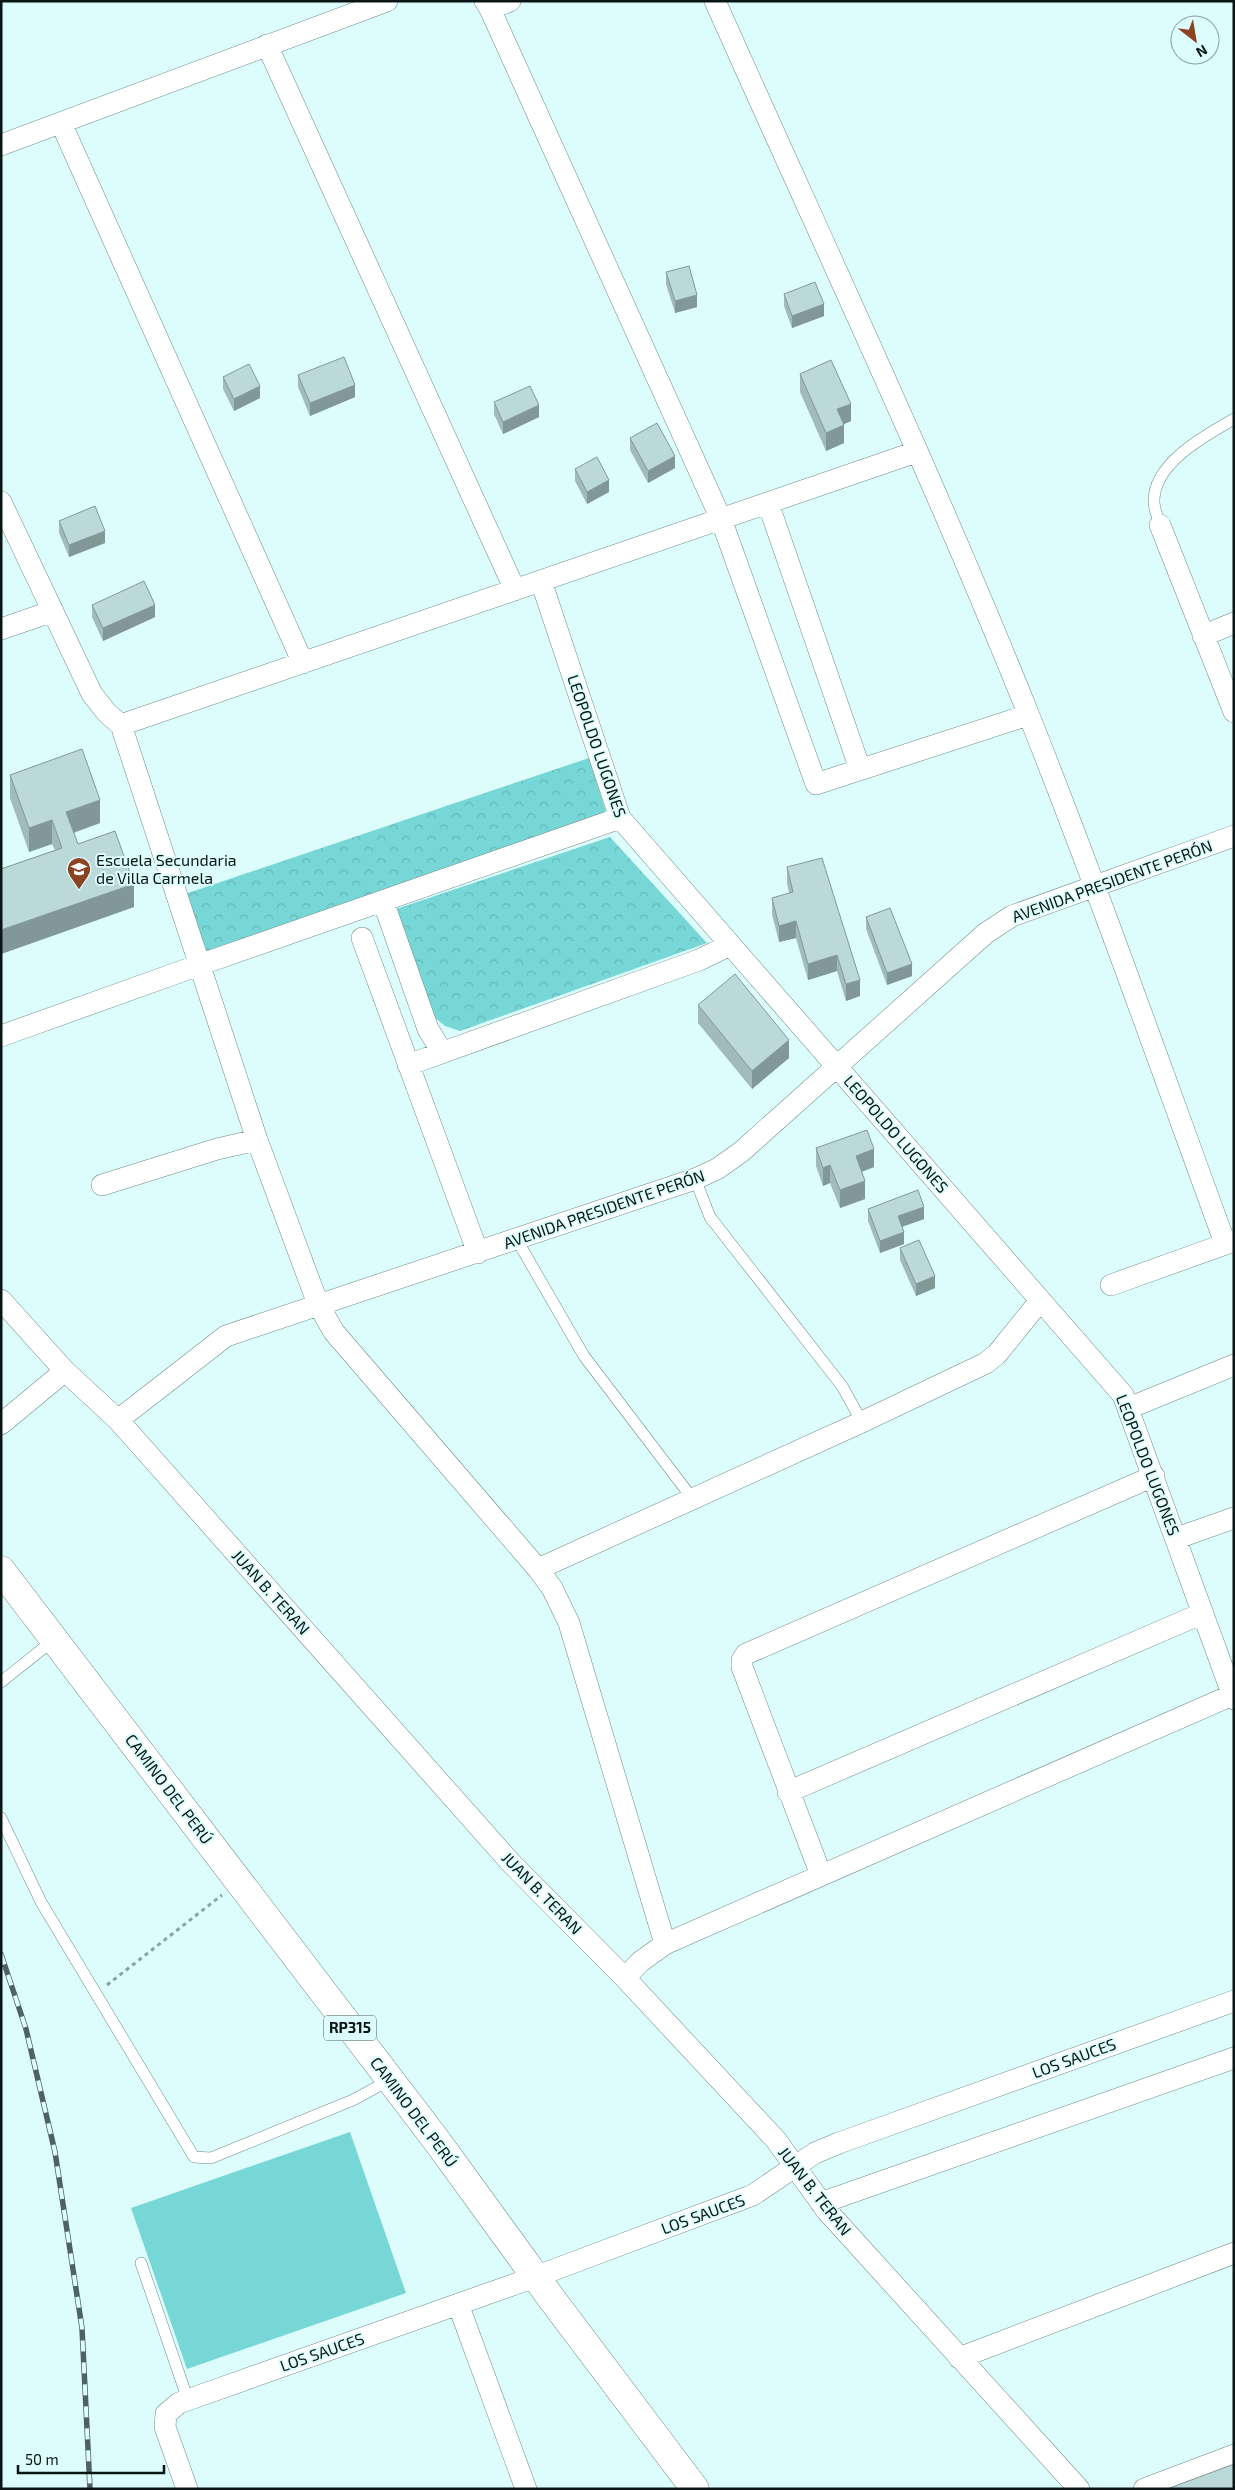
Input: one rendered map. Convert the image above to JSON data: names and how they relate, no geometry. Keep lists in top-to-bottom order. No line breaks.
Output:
{"streets":{"main road":["CAMINO DEL PERÚ","RP315"],"street":["LEOPOLDO LUGONES","AVENIDA PRESIDENTE PERÓN","JUAN B. TERAN","LOS SAUCES"]},"crossings":[["LEOPOLDO LUGONES","AVENIDA PRESIDENTE PERÓN"],["AVENIDA PRESIDENTE PERÓN","JUAN B. TERAN"],["JUAN B. TERAN","LOS SAUCES"],["CAMINO DEL PERÚ","LOS SAUCES"]],"places":{"school or university":["Escuela Secundaria de Villa Carmela"]},"scale_bar":"50 m","north":"bottom right"}
